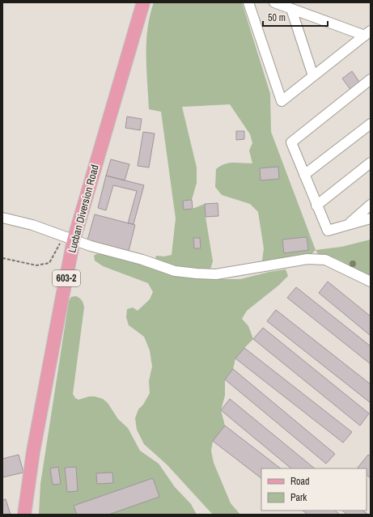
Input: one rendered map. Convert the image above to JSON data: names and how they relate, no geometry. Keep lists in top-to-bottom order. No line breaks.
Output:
{"streets":{"main road":["Lucban Diversion Road","603-2"]},"legend":["Road","Park"],"scale_bar":"50 m"}
